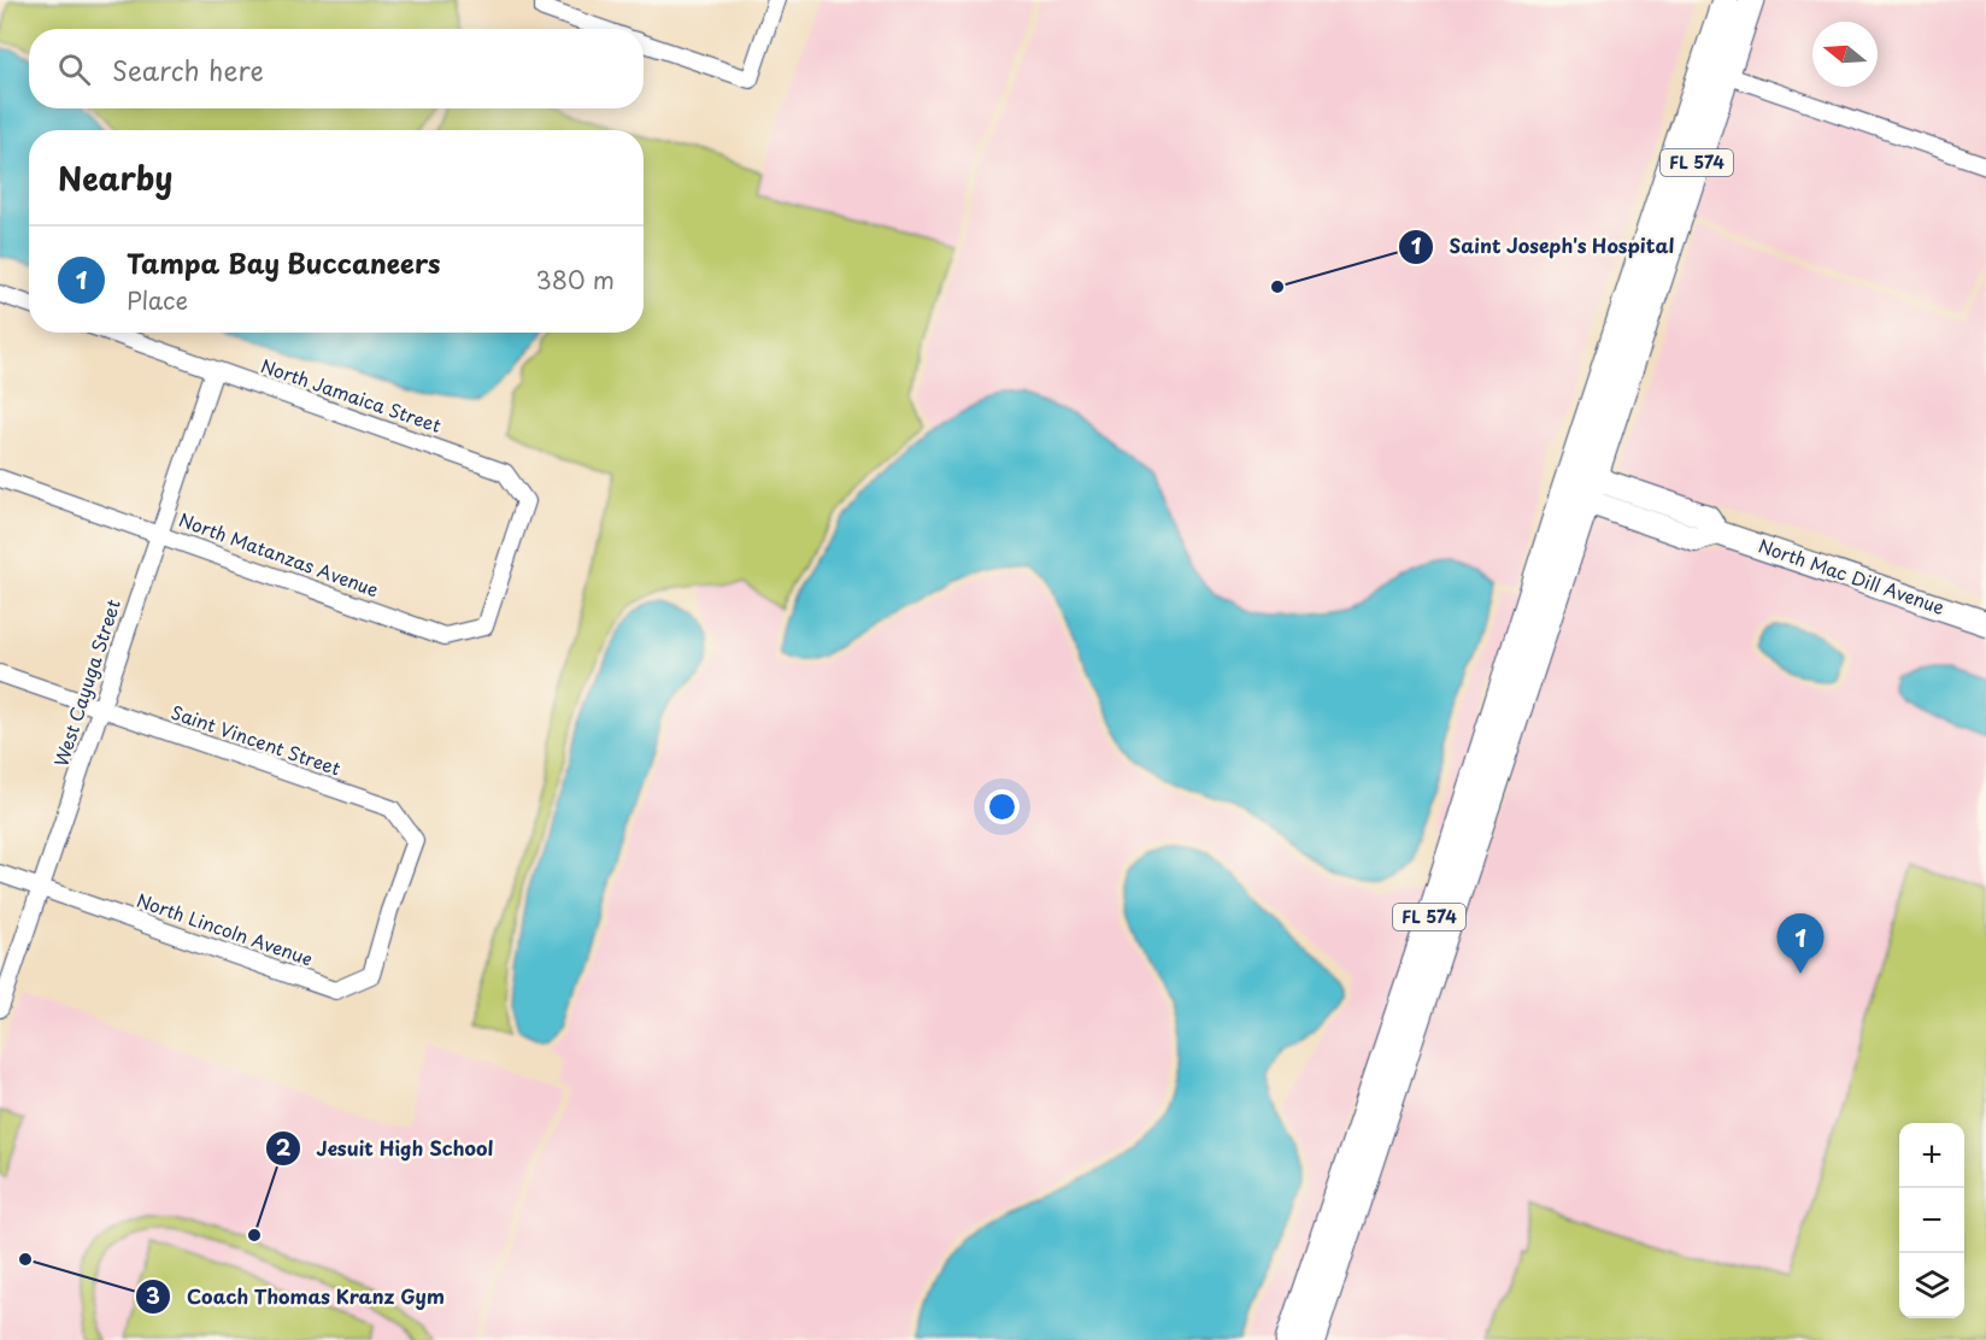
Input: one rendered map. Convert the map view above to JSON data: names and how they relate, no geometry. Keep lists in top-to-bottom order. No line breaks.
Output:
{"streets":{"main road":["FL 574"],"street":["North Jamaica Street","North Matanzas Avenue","North Mac Dill Avenue","West Cayuga Street","Saint Vincent Street","North Lincoln Avenue"]},"crossings":[["FL 574","North Mac Dill Avenue"],["North Jamaica Street","North Matanzas Avenue"],["North Jamaica Street","West Cayuga Street"],["North Matanzas Avenue","West Cayuga Street"],["West Cayuga Street","Saint Vincent Street"],["West Cayuga Street","North Lincoln Avenue"],["Saint Vincent Street","North Lincoln Avenue"]],"places":["Saint Joseph's Hospital","Jesuit High School","Coach Thomas Kranz Gym"],"north":"left","page":{"search":"Search here","heading":"Nearby","list":[{"mark":"1","name":"Tampa Bay Buccaneers","note":"Place","value":"380 m"}],"pins":"1","map_buttons":["+","−"]}}
